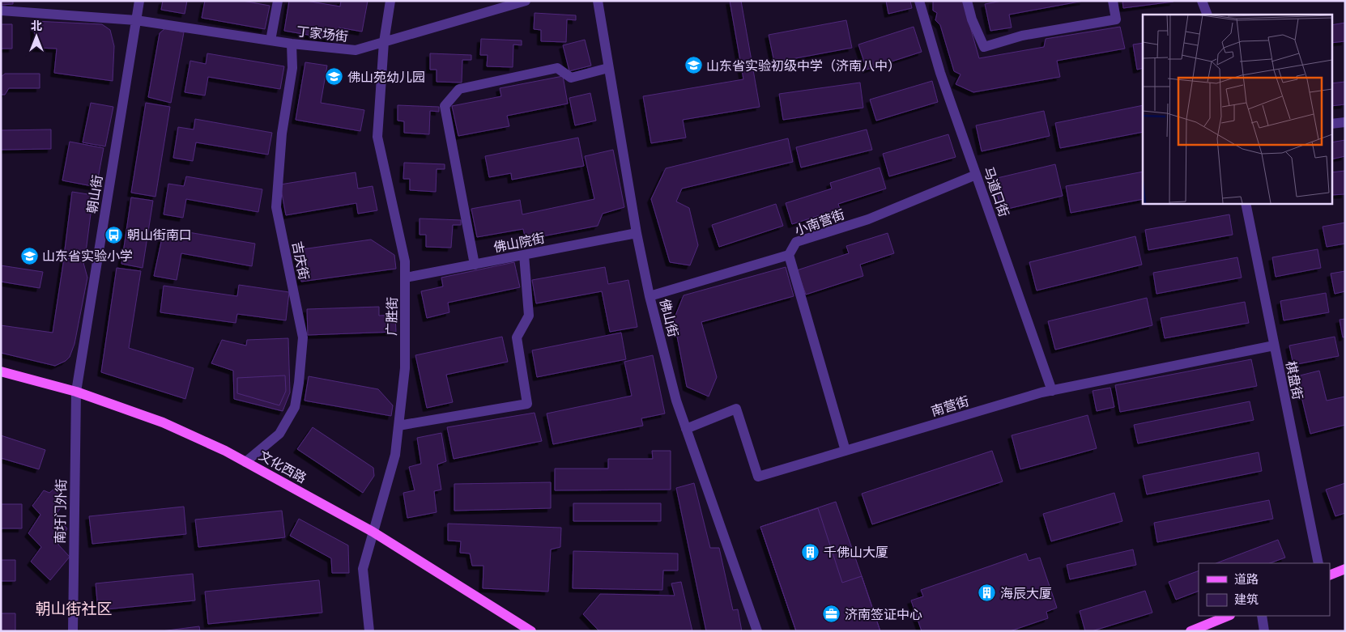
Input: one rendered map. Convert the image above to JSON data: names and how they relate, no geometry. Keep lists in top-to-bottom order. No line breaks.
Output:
{"streets":{"main road":["文化西路"],"street":["丁家场街","马道口街","朝山街","小南营街","佛山院街","吉庆街","广胜街","佛山街","棋盘街","南营街","南圩门外街"]},"crossings":[["丁家场街","朝山街"],["丁家场街","吉庆街"],["丁家场街","广胜街"],["马道口街","小南营街"],["马道口街","南营街"],["朝山街","文化西路"],["朝山街","南圩门外街"],["小南营街","佛山街"],["佛山院街","广胜街"],["佛山院街","佛山街"],["吉庆街","文化西路"],["广胜街","文化西路"],["佛山街","南营街"],["棋盘街","南营街"],["文化西路","南圩门外街"]],"districts":["朝山街社区"],"places":{"school or university":["山东省实验初级中学（济南八中）","佛山苑幼儿园","山东省实验小学"],"bus stop":["朝山街南口"],"building":["千佛山大厦","海辰大厦"],"office":["济南签证中心"]},"legend":["道路","建筑"],"north":"top"}
